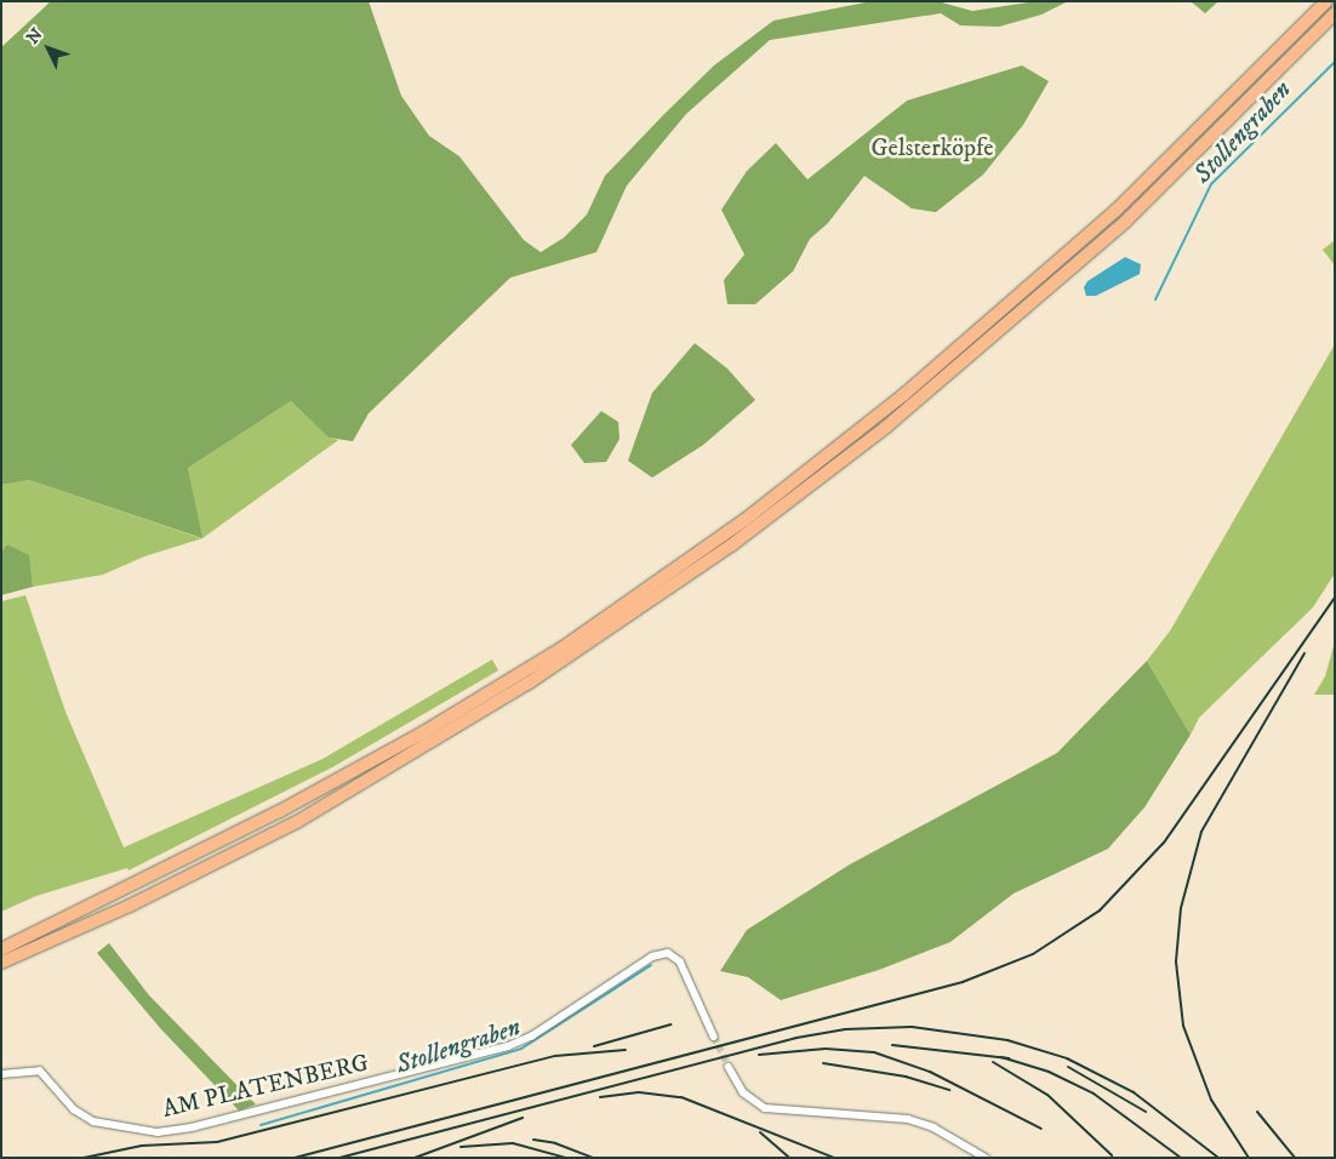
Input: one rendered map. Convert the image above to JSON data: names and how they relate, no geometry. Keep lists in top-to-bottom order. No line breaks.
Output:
{"streets":{"street":["AM PLATENBERG"]},"water":["Stollengraben"],"parks":["Gelsterköpfe"],"north":"top left"}
